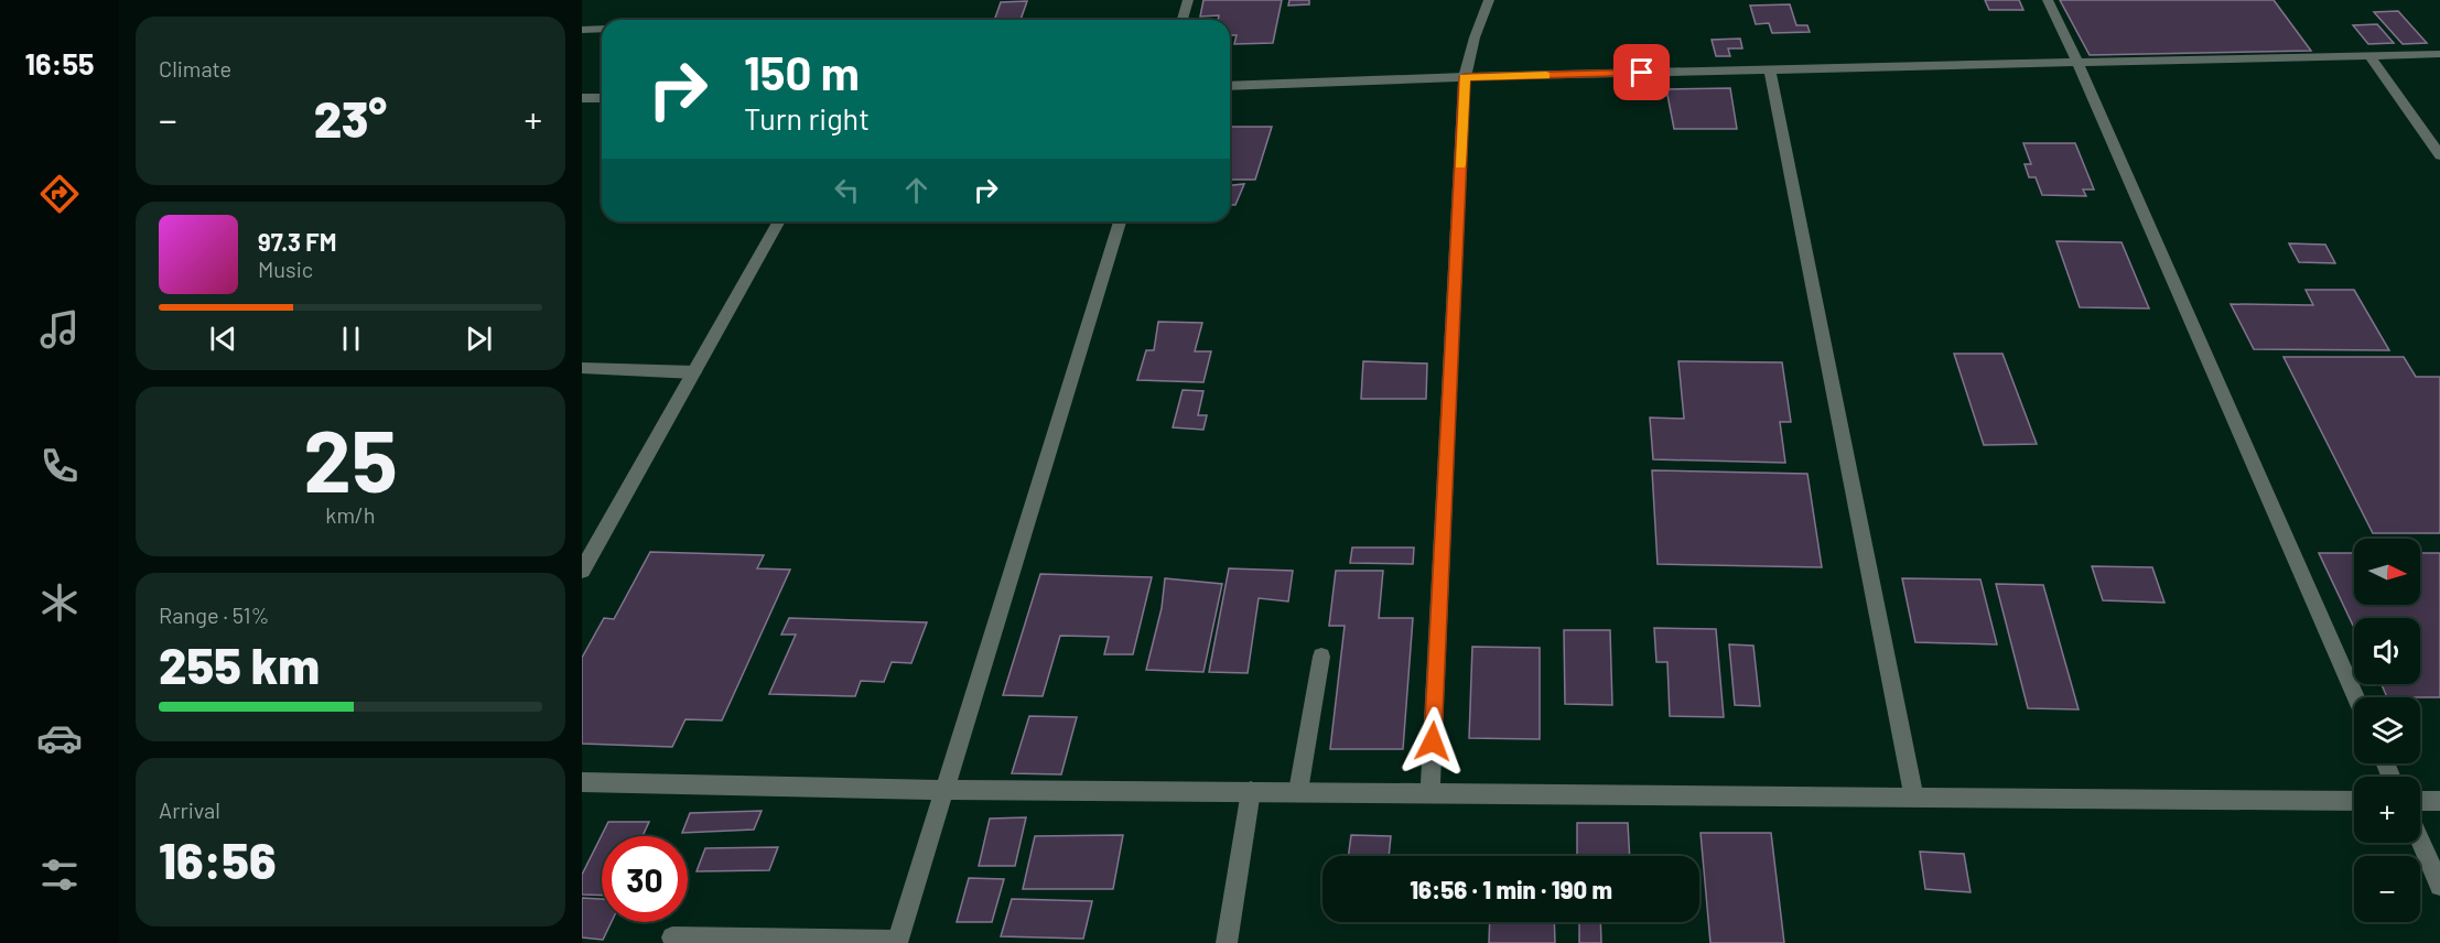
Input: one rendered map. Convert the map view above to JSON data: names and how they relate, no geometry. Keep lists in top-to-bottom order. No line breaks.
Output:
{"north":"right","page":{"tabs":"16:55","tile":["Climate",["25","km/h"],["Range · 51%","255 km"],["Arrival","16:56"]],"turn":["150 m","Turn right"],"heat":["−","23°","+"],"song":["97.3 FM","Music"],"map_buttons":["+","−"],"limit":"30","trip":"16:56 · 1 min · 190 m"}}
